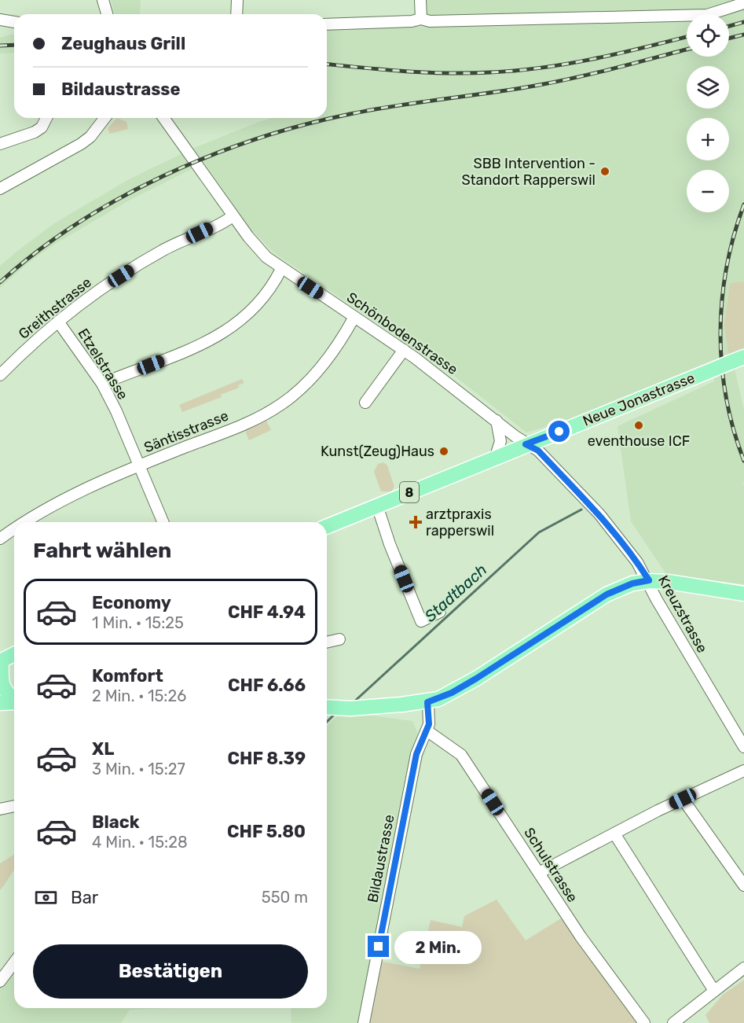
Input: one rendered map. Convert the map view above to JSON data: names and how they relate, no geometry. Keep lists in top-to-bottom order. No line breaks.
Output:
{"streets":{"main road":["Neue Jonastrasse","8"],"street":["Greithstrasse","Schönbodenstrasse","Etzelstrasse","Säntisstrasse","Kreuzstrasse","Bildaustrasse","Schulstrasse"]},"crossings":[["Greithstrasse","Schönbodenstrasse"],["Greithstrasse","Etzelstrasse"],["Schönbodenstrasse","Neue Jonastrasse"],["Schönbodenstrasse","Säntisstrasse"],["Schönbodenstrasse","Kreuzstrasse"],["Etzelstrasse","Säntisstrasse"],["Neue Jonastrasse","Kreuzstrasse"],["Bildaustrasse","Schulstrasse"]],"water":["Stadtbach"],"places":{"other":["SBB Intervention - Standort Rapperswil","eventhouse ICF","Kunst(Zeug)Haus"],"health":["arztpraxis rapperswil"]},"page":{"map_buttons":["+","−"],"banner":["Zeughaus Grill","Bildaustrasse"],"heading":"Fahrt wählen","list":[{"name":"Economy","note":"1 Min. · 15:25","value":"CHF 4.94"},{"name":"Komfort","note":"2 Min. · 15:26","value":"CHF 6.66"},{"name":"XL","note":"3 Min. · 15:27","value":"CHF 8.39"},{"name":"Black","note":"4 Min. · 15:28","value":"CHF 5.80"}],"pay":["Bar","550 m"],"bubble":"2 Min.","buttons":"Bestätigen"}}
